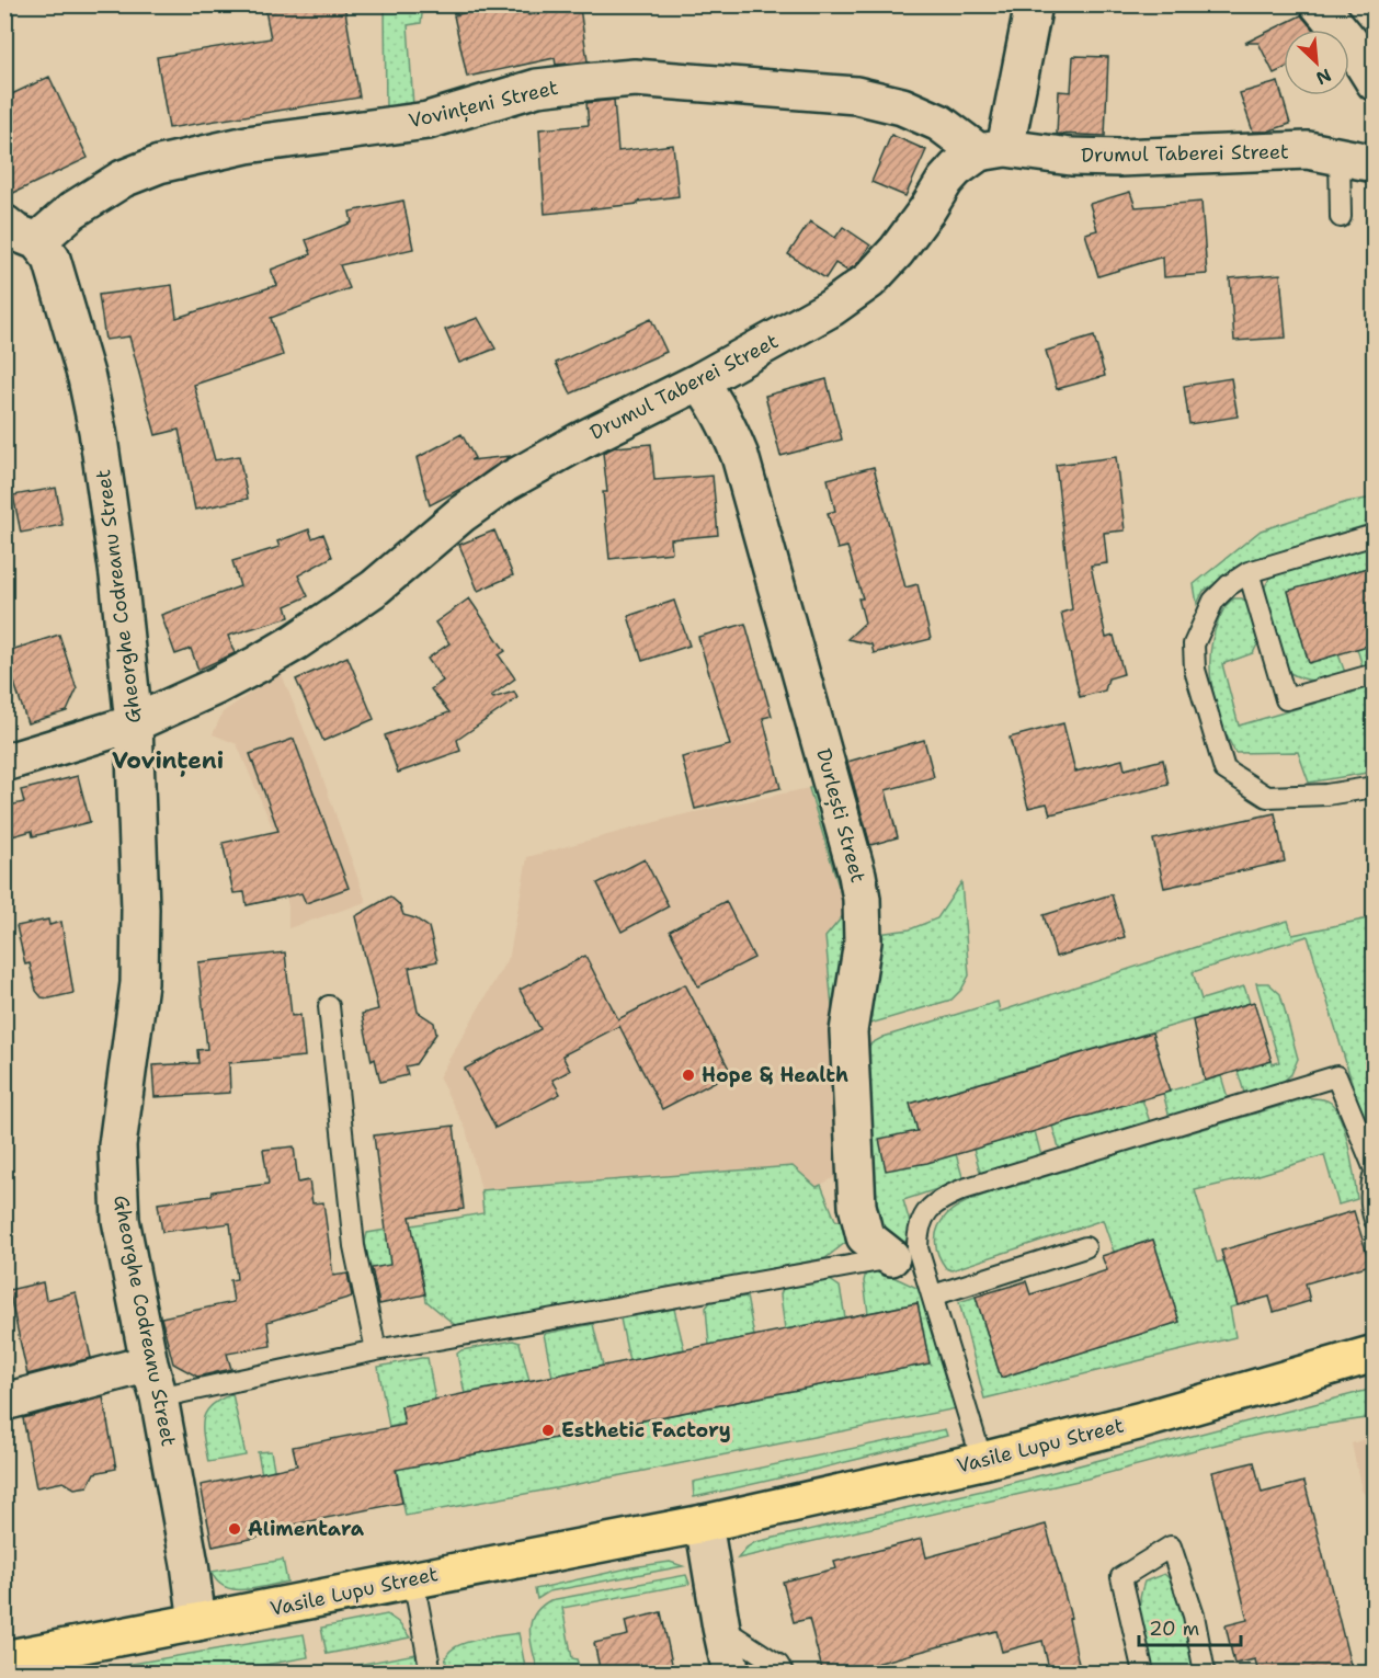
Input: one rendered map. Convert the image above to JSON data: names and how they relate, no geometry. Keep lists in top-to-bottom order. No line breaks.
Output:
{"streets":{"main road":["Vasile Lupu Street"],"street":["Vovințeni Street","Drumul Taberei Street","Gheorghe Codreanu Street","Durlești Street"]},"crossings":[["Vovințeni Street","Drumul Taberei Street"],["Vovințeni Street","Gheorghe Codreanu Street"],["Drumul Taberei Street","Gheorghe Codreanu Street"],["Drumul Taberei Street","Durlești Street"],["Gheorghe Codreanu Street","Vasile Lupu Street"]],"districts":["Vovințeni"],"places":["Hope & Health","Esthetic Factory","Alimentara"],"scale_bar":"20 m","north":"bottom right"}
